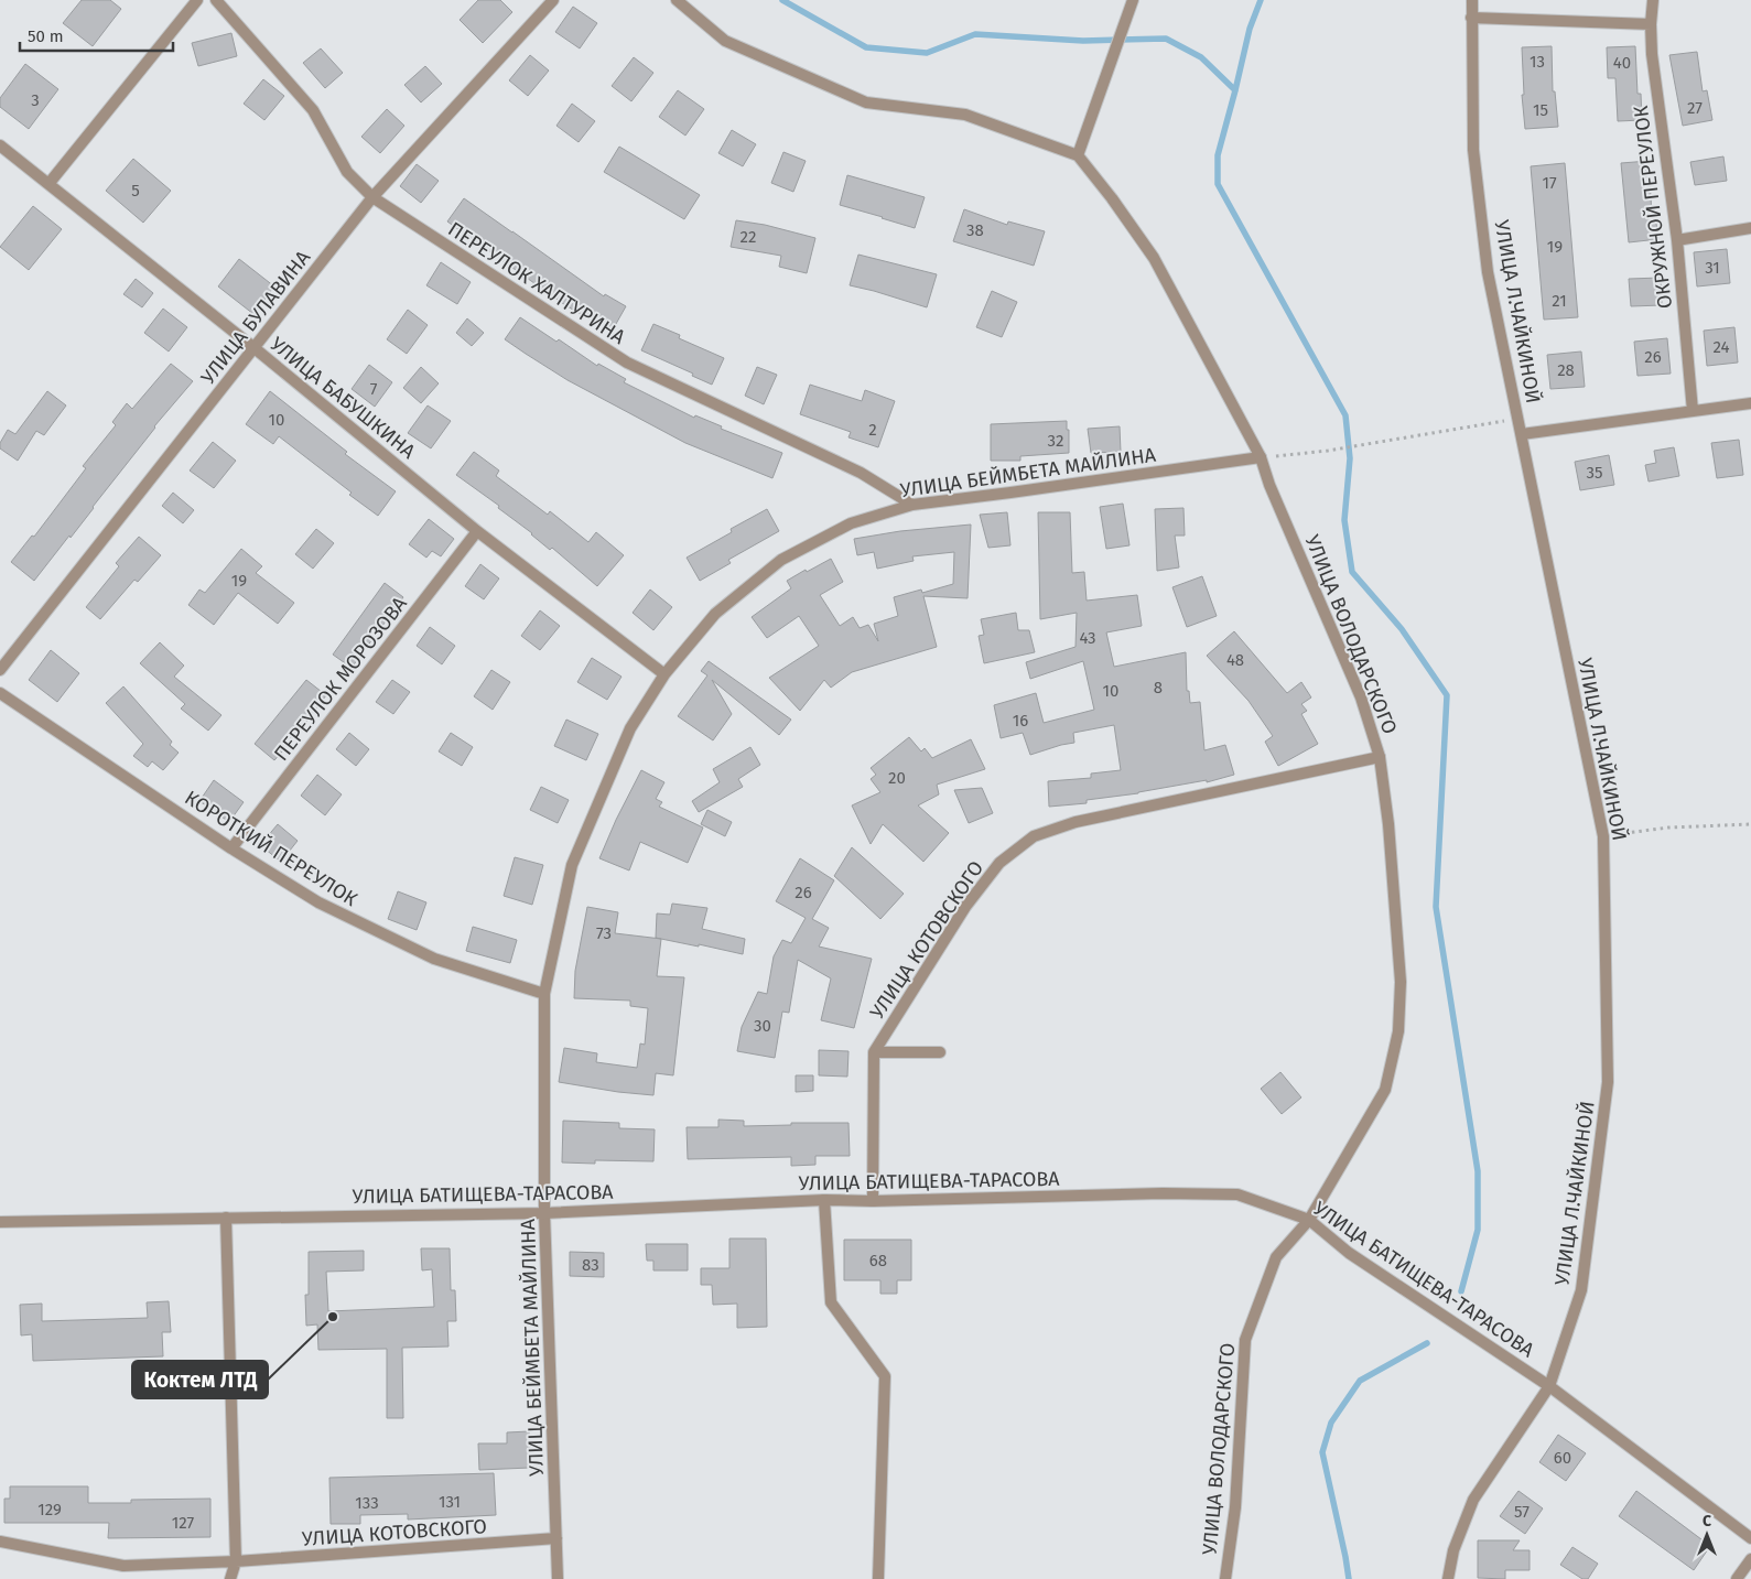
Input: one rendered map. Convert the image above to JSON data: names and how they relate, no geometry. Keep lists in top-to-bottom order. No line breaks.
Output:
{"streets":{"street":["ОКРУЖНОЙ ПЕРЕУЛОК","ПЕРЕУЛОК ХАЛТУРИНА","УЛИЦА Л.ЧАЙКИНОЙ","УЛИЦА БУЛАВИНА","УЛИЦА БАБУШКИНА","УЛИЦА БЕЙМБЕТА МАЙЛИНА","УЛИЦА ВОЛОДАРСКОГО","ПЕРЕУЛОК МОРОЗОВА","КОРОТКИЙ ПЕРЕУЛОК","УЛИЦА КОТОВСКОГО","УЛИЦА БАТИЩЕВА-ТАРАСОВА"]},"crossings":[["ПЕРЕУЛОК ХАЛТУРИНА","УЛИЦА БУЛАВИНА"],["ПЕРЕУЛОК ХАЛТУРИНА","УЛИЦА БЕЙМБЕТА МАЙЛИНА"],["УЛИЦА Л.ЧАЙКИНОЙ","УЛИЦА БАТИЩЕВА-ТАРАСОВА"],["УЛИЦА БУЛАВИНА","УЛИЦА БАБУШКИНА"],["УЛИЦА БАБУШКИНА","УЛИЦА БЕЙМБЕТА МАЙЛИНА"],["УЛИЦА БАБУШКИНА","ПЕРЕУЛОК МОРОЗОВА"],["УЛИЦА БЕЙМБЕТА МАЙЛИНА","УЛИЦА ВОЛОДАРСКОГО"],["УЛИЦА БЕЙМБЕТА МАЙЛИНА","КОРОТКИЙ ПЕРЕУЛОК"],["УЛИЦА БЕЙМБЕТА МАЙЛИНА","УЛИЦА КОТОВСКОГО"],["УЛИЦА БЕЙМБЕТА МАЙЛИНА","УЛИЦА БАТИЩЕВА-ТАРАСОВА"],["УЛИЦА ВОЛОДАРСКОГО","УЛИЦА КОТОВСКОГО"],["УЛИЦА ВОЛОДАРСКОГО","УЛИЦА БАТИЩЕВА-ТАРАСОВА"],["ПЕРЕУЛОК МОРОЗОВА","КОРОТКИЙ ПЕРЕУЛОК"]],"places":["Коктем ЛТД"],"house_numbers":["13","40","3","27","15","17","5","38","22","19","31","21","24","26","28","7","10","2","32","35","19","43","48","8","10","16","20","26","73","30","68","83","60","131","133","129","57","127"],"scale_bar":"50 m","north":"top"}
